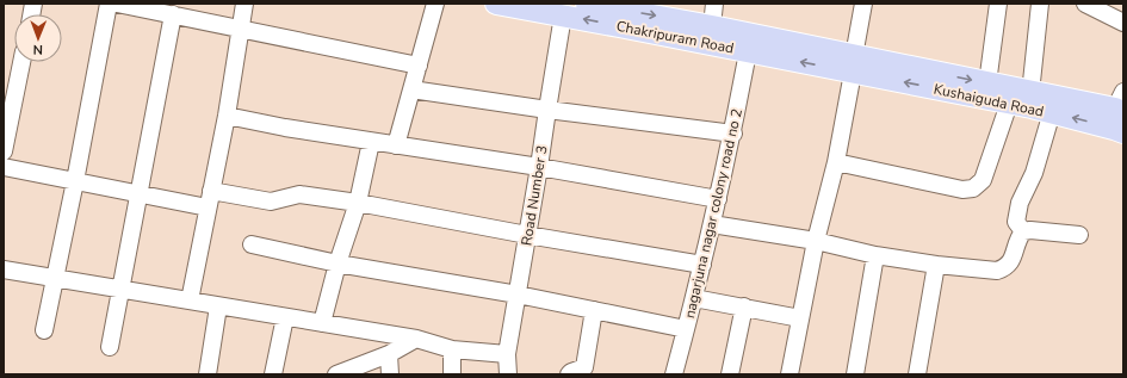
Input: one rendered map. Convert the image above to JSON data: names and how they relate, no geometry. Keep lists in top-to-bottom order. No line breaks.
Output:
{"streets":{"main road":["Chakripuram Road","Kushaiguda Road"],"street":["Road Number 3","nagarjuna nagar colony road no 2"]},"crossings":[["Chakripuram Road","Kushaiguda Road"],["Chakripuram Road","Road Number 3"],["Chakripuram Road","nagarjuna nagar colony road no 2"]],"north":"bottom"}
